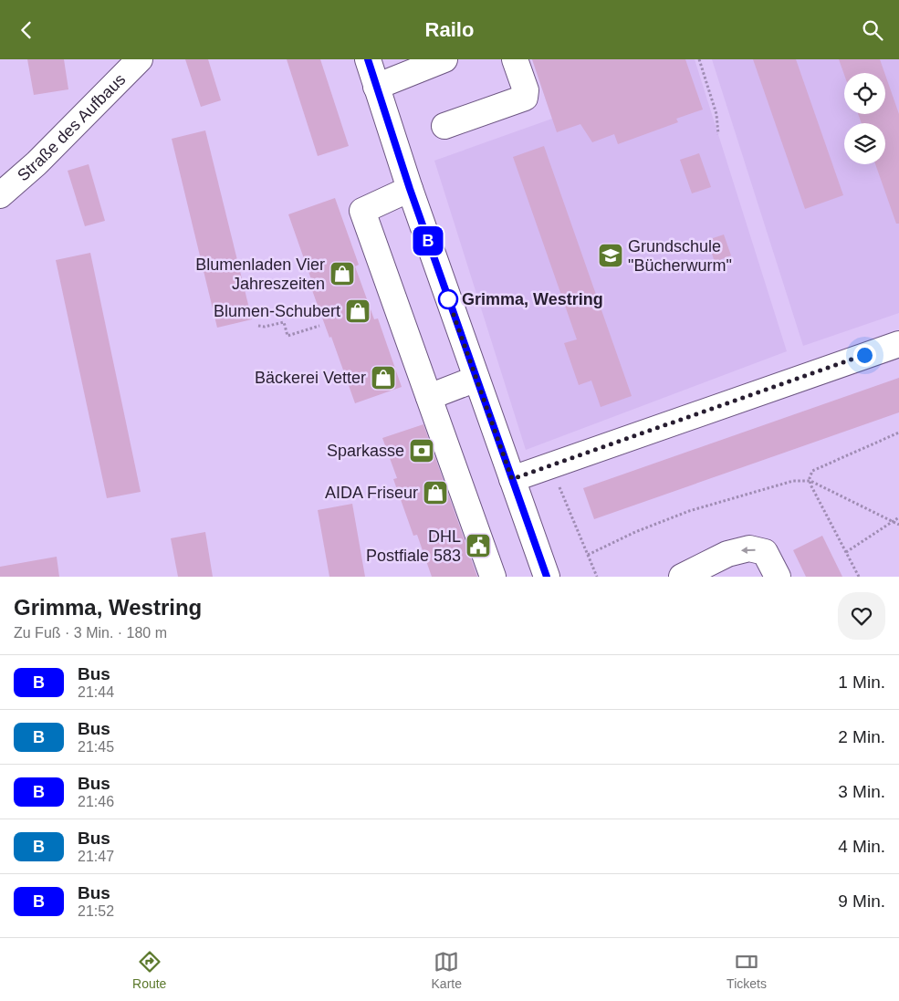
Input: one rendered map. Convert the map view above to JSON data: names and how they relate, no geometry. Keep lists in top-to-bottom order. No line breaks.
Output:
{"streets":{"street":["Straße des Aufbaus"]},"places":{"school or university":["Grundschule \"Bücherwurm\""],"shop":["Blumenladen Vier Jahreszeiten","Blumen-Schubert","Bäckerei Vetter","AIDA Friseur"],"other":["Grimma, Westring"],"bank":["Sparkasse"],"public building":["DHL Postfiale 583"]},"lines":["bus line B"],"page":{"header":"Railo","on_map":"B","heading":["Grimma, Westring","Zu Fuß · 3 Min. · 180 m"],"list":[{"mark":"B","name":"Bus","note":"21:44","value":"1 Min."},{"mark":"B","name":"Bus","note":"21:45","value":"2 Min."},{"mark":"B","name":"Bus","note":"21:46","value":"3 Min."},{"mark":"B","name":"Bus","note":"21:47","value":"4 Min."},{"mark":"B","name":"Bus","note":"21:52","value":"9 Min."}],"tabs":["Route","Karte","Tickets"]}}
